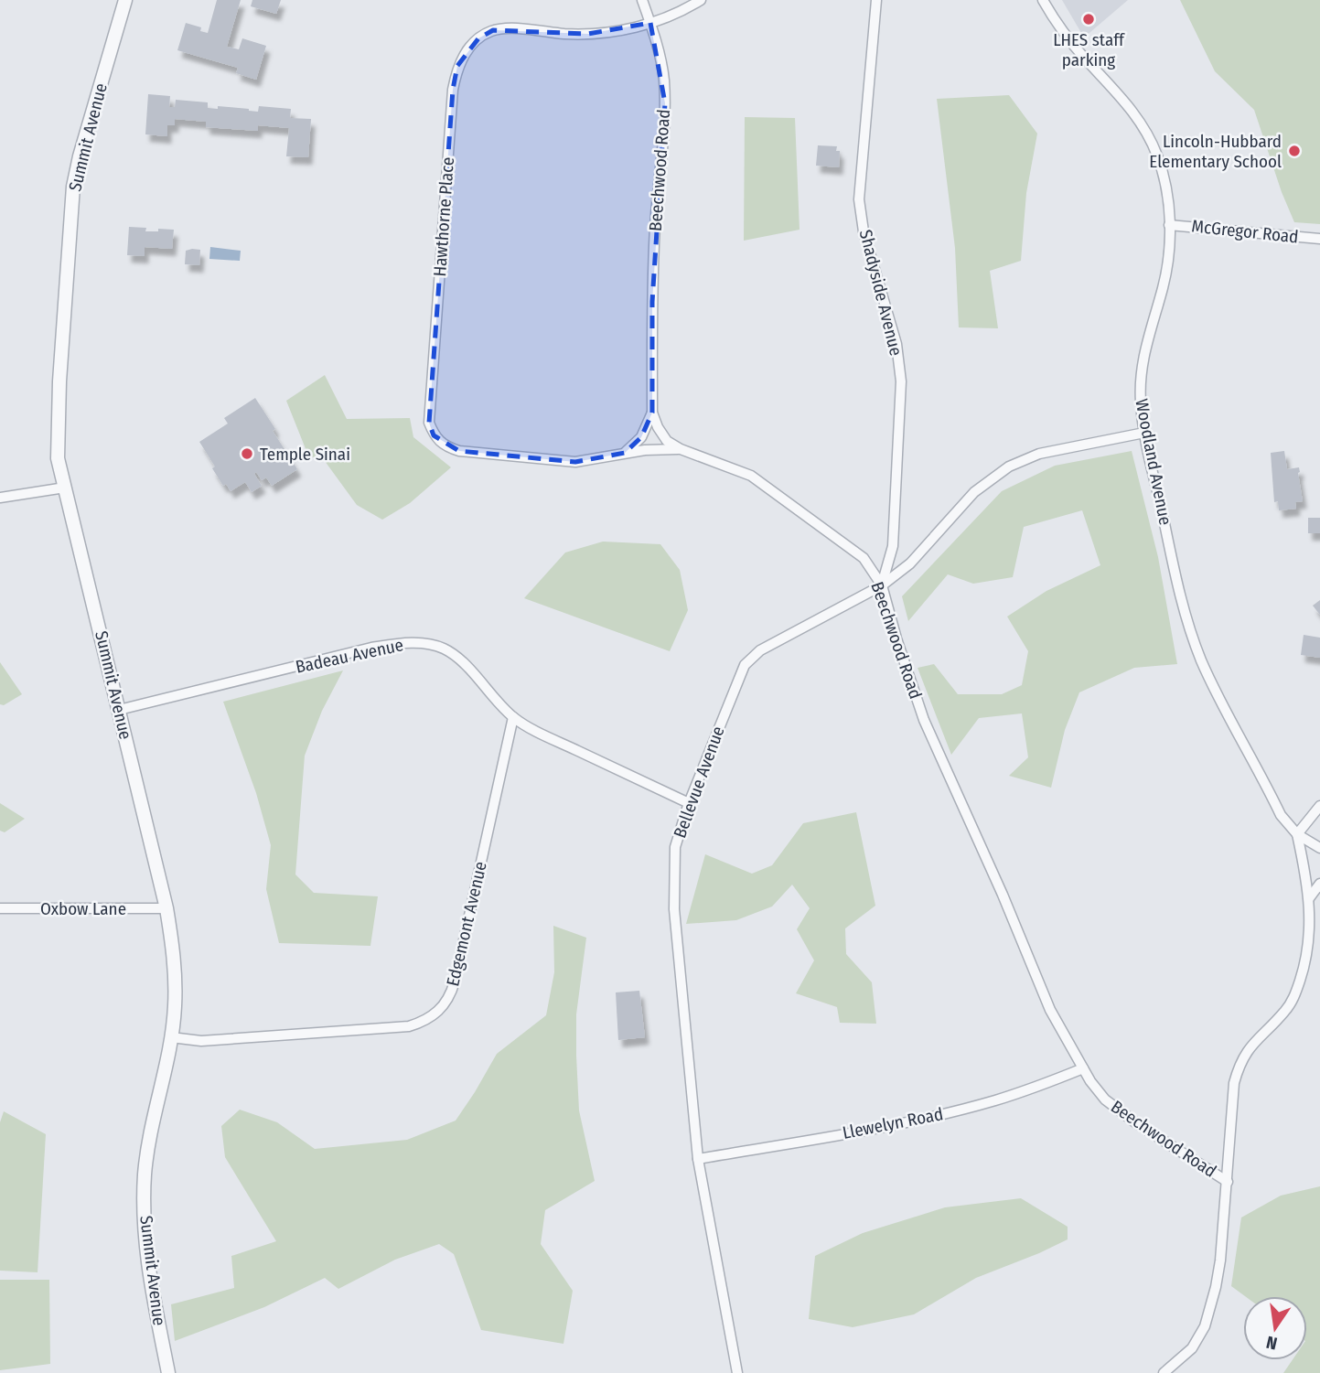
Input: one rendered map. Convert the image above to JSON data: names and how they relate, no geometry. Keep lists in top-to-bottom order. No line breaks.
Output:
{"streets":{"street":["Summit Avenue","Beechwood Road","Hawthorne Place","McGregor Road","Shadyside Avenue","Woodland Avenue","Badeau Avenue","Bellevue Avenue","Oxbow Lane","Edgemont Avenue","Llewelyn Road"]},"crossings":[["Summit Avenue","Badeau Avenue"],["Summit Avenue","Oxbow Lane"],["Summit Avenue","Edgemont Avenue"],["Beechwood Road","Hawthorne Place"],["Beechwood Road","Shadyside Avenue"],["Beechwood Road","Bellevue Avenue"],["Beechwood Road","Llewelyn Road"],["McGregor Road","Woodland Avenue"],["Shadyside Avenue","Bellevue Avenue"],["Woodland Avenue","Bellevue Avenue"],["Badeau Avenue","Bellevue Avenue"],["Badeau Avenue","Edgemont Avenue"],["Bellevue Avenue","Llewelyn Road"]],"places":["LHES staff parking","Lincoln-Hubbard Elementary School","Temple Sinai"],"north":"bottom"}
